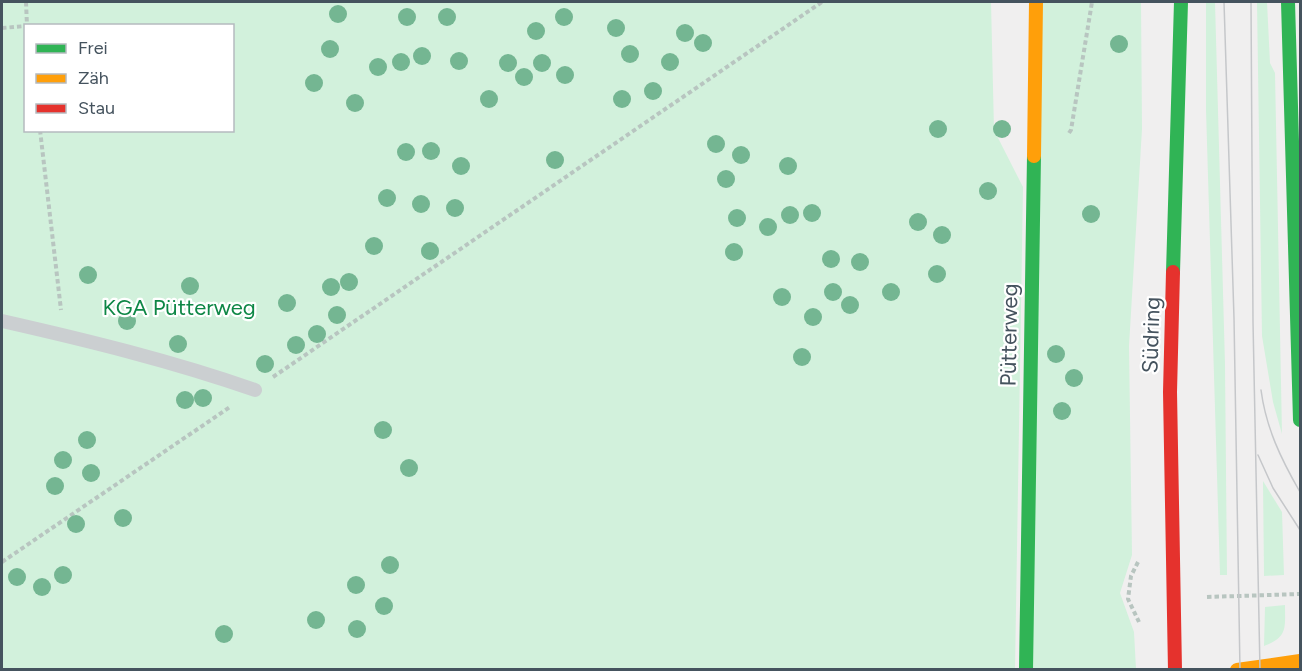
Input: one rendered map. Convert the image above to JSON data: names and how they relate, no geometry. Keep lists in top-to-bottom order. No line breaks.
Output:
{"streets":{"main road":["Pütterweg","Südring"]},"parks":["KGA Pütterweg"],"legend":["Frei","Zäh","Stau"]}
